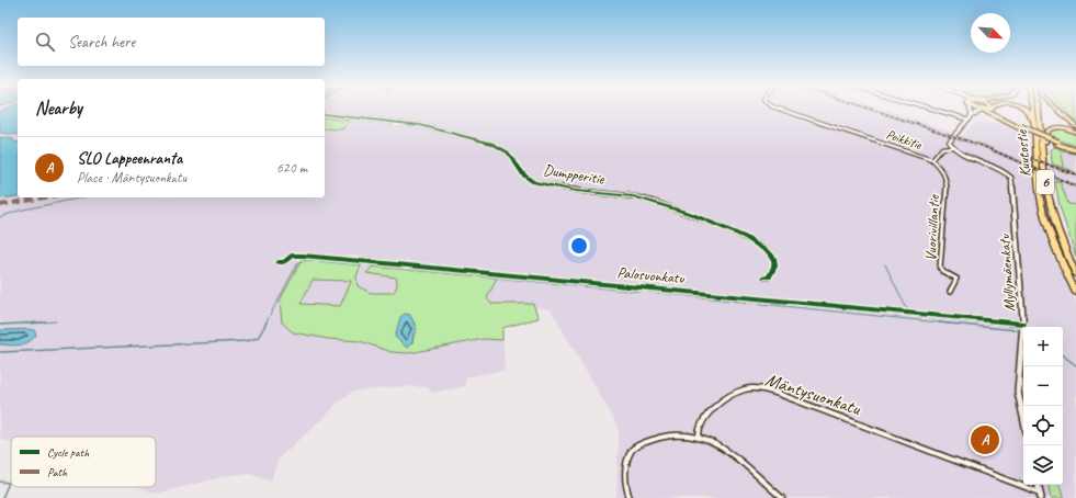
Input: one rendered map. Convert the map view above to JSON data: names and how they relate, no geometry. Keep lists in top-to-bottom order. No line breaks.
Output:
{"streets":{"highway":["Kuutostie","6"],"main road":["Myllymäenkatu"],"street":["Poikkitie","Dumpperitie","Vuorivillantie","Palosuonkatu","Mäntysuonkatu"]},"crossings":[["Poikkitie","Vuorivillantie"],["Poikkitie","Myllymäenkatu"],["Myllymäenkatu","Palosuonkatu"]],"legend":["Cycle path","Path"],"north":"bottom right","page":{"search":"Search here","heading":"Nearby","list":[{"mark":"A","name":"SLO Lappeenranta","note":"Place · Mäntysuonkatu","value":"620 m"}],"map_buttons":["+","−"],"pins":"A"}}
